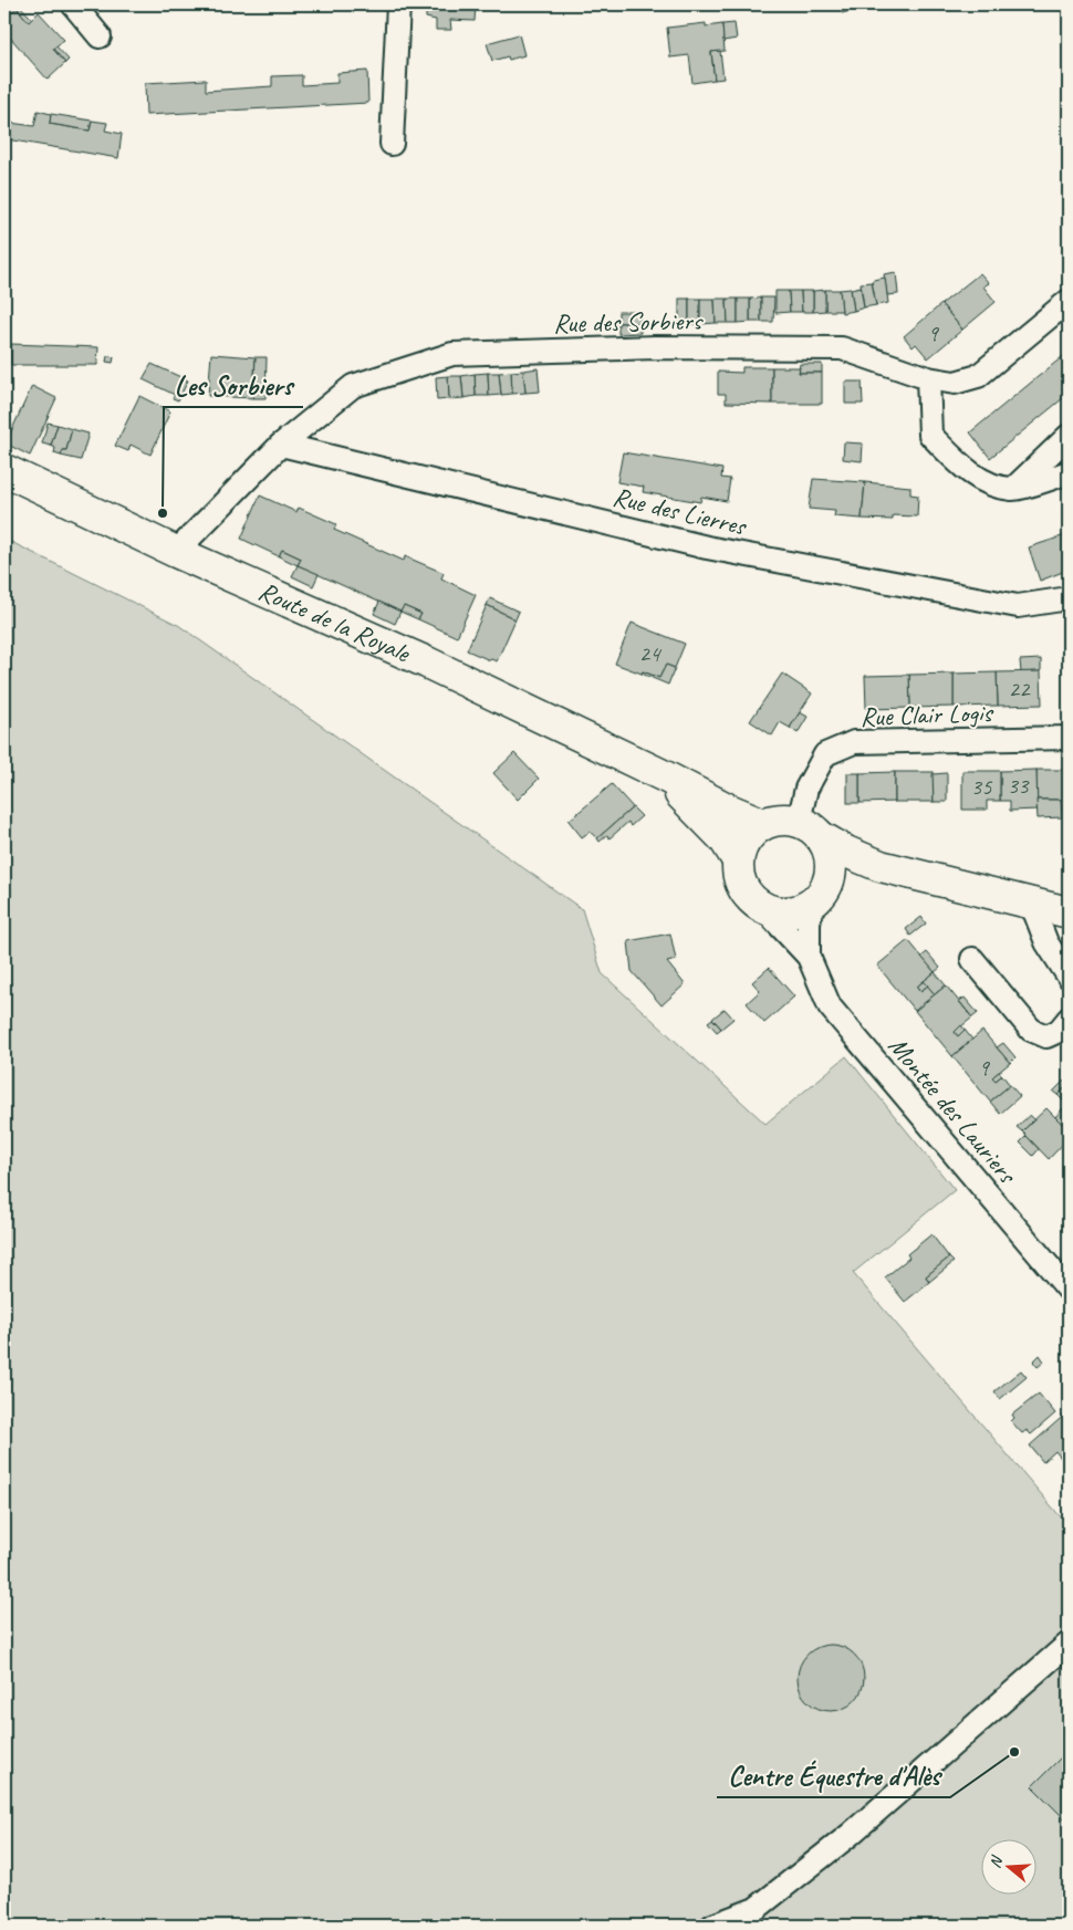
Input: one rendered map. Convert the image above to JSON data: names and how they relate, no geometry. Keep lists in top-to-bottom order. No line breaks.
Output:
{"streets":{"main road":["Route de la Royale"],"street":["Rue des Sorbiers","Rue des Lierres","Rue Clair Logis","Montée des Lauriers"]},"crossings":[["Rue des Sorbiers","Rue des Lierres"],["Rue des Sorbiers","Route de la Royale"],["Route de la Royale","Rue Clair Logis"],["Route de la Royale","Montée des Lauriers"],["Rue Clair Logis","Montée des Lauriers"]],"places":["Les Sorbiers","Centre Équestre d'Alès"],"house_numbers":["9","24","22","33","35","9"],"north":"left"}
